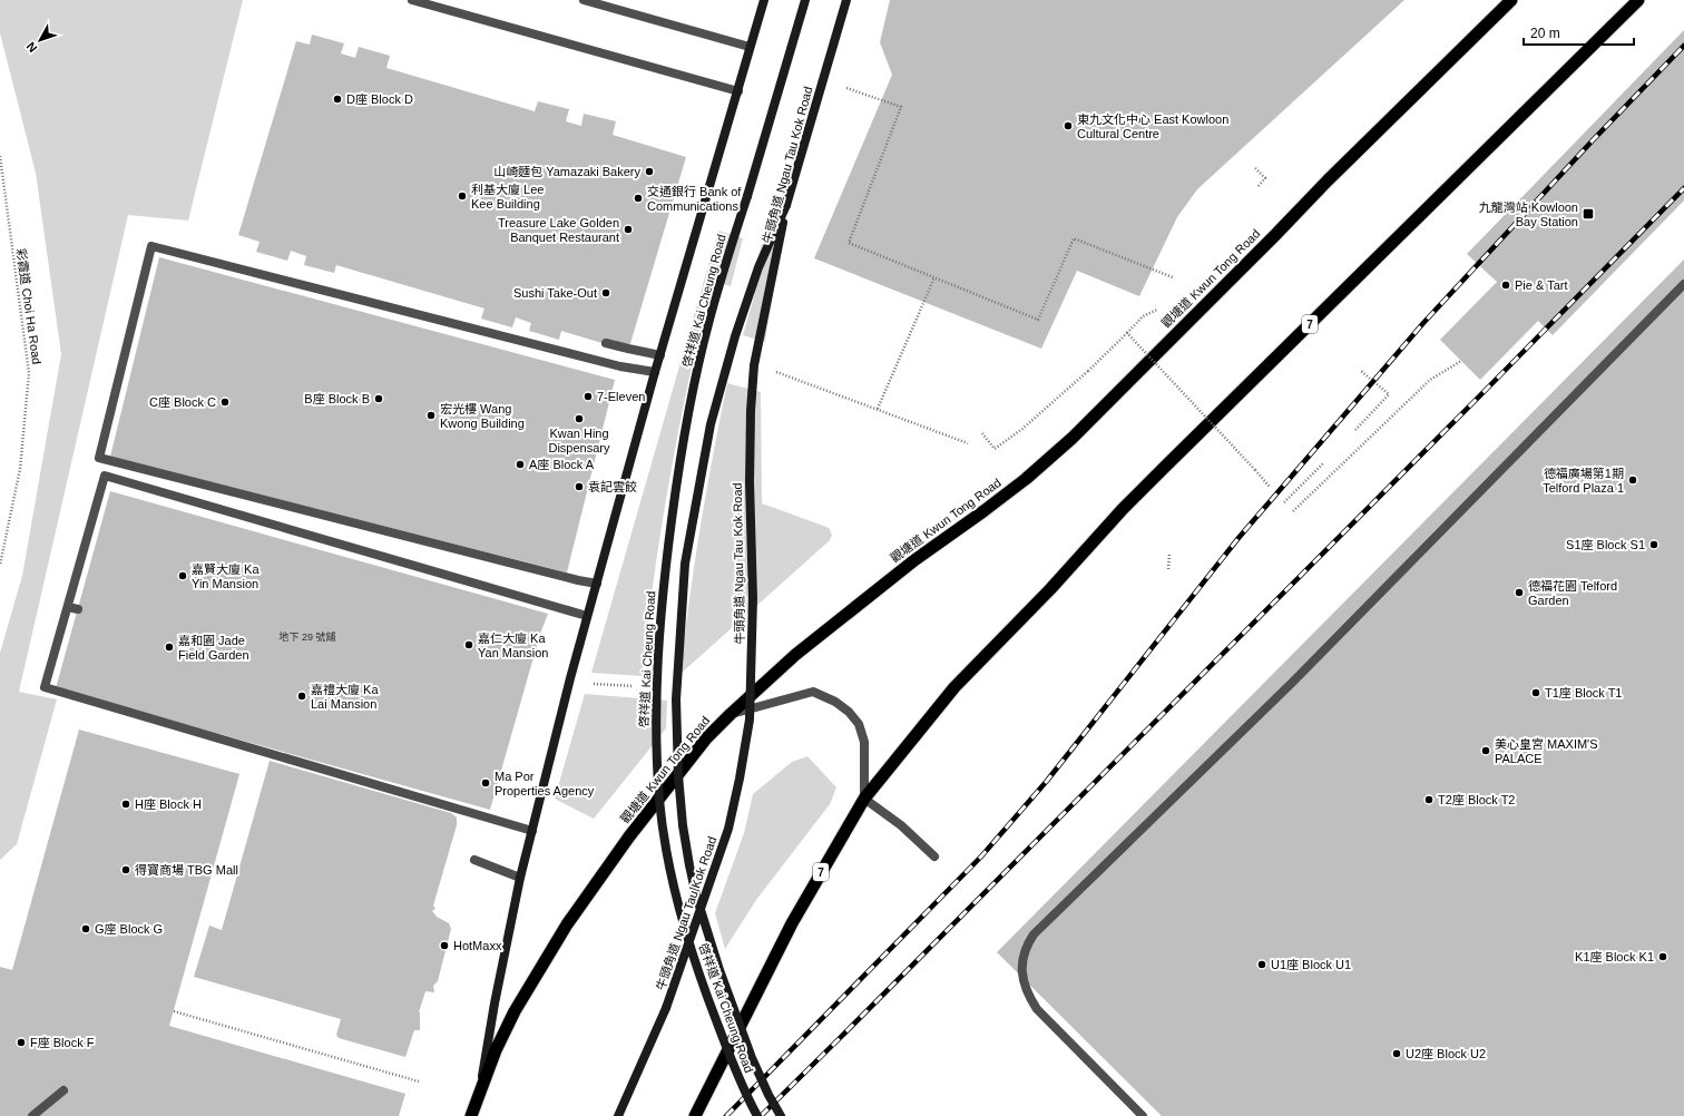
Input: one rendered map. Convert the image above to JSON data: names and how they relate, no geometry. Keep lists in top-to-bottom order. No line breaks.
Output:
{"streets":{"highway":["觀塘道 Kwun Tong Road","7"],"main road":["牛頭角道 Ngau Tau Kok Road","啓祥道 Kai Cheung Road"],"path":["彩霞道 Choi Ha Road"]},"crossings":[["牛頭角道 Ngau Tau Kok Road","啓祥道 Kai Cheung Road"]],"places":{"other":["D座 Block D","東九文化中心 East Kowloon Cultural Centre","山崎麵包 Yamazaki Bakery","利基大廈 Lee Kee Building","交通銀行 Bank of Communications","Treasure Lake Golden Banquet Restaurant","Pie & Tart","Sushi Take-Out","7-Eleven","B座 Block B","C座 Block C","宏光樓 Wang Kwong Building","Kwan Hing Dispensary","A座 Block A","德福廣場第1期 Telford Plaza 1","袁記雲餃","S1座 Block S1","嘉賢大廈 Ka Yin Mansion","德福花園 Telford Garden","嘉仁大廈 Ka Yan Mansion","嘉和園 Jade Field Garden","T1座 Block T1","嘉禮大廈 Ka Lai Mansion","美心皇宮 MAXIM'S PALACE","Ma Por Properties Agency","T2座 Block T2","H座 Block H","得寶商場 TBG Mall","G座 Block G","HotMaxx","K1座 Block K1","U1座 Block U1","F座 Block F","U2座 Block U2"],"transit":["九龍灣站 Kowloon Bay Station"]},"house_numbers":["地下 29 號舖"],"scale_bar":"20 m","north":"bottom left"}
